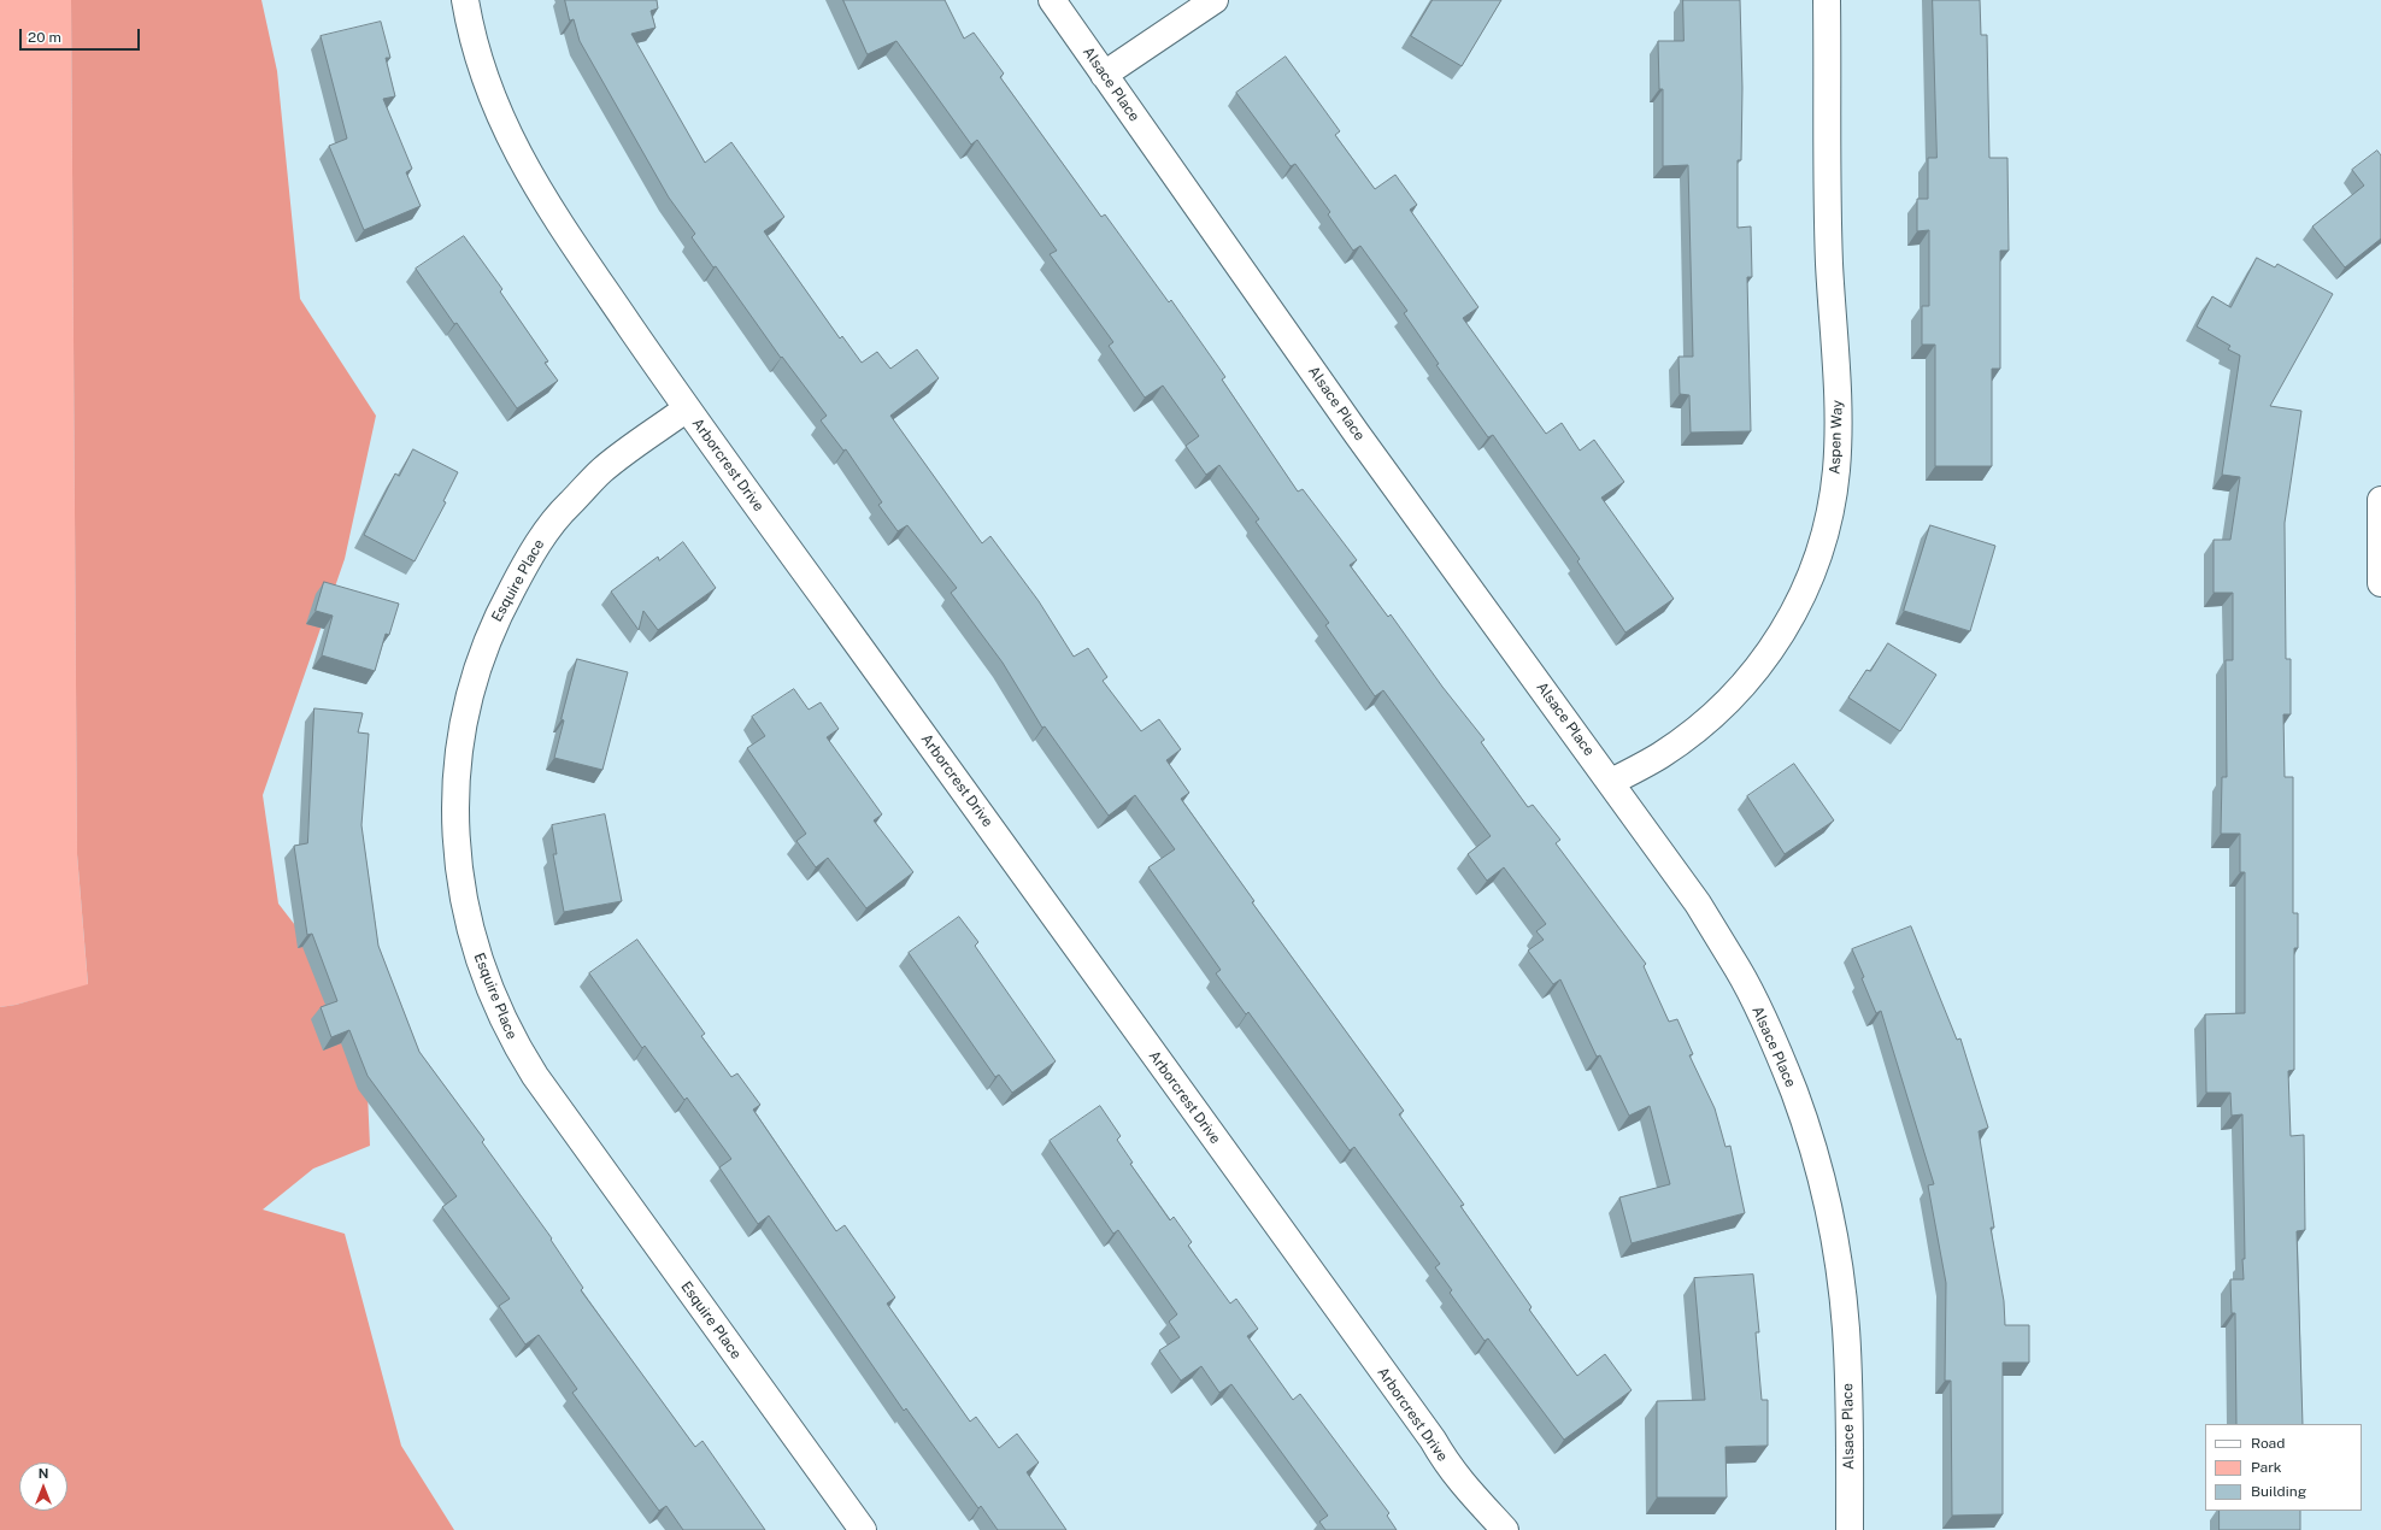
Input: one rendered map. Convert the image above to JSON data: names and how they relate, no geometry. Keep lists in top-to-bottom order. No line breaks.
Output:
{"streets":{"street":["Alsace Place","Aspen Way","Arborcrest Drive","Esquire Place"]},"crossings":[["Alsace Place","Aspen Way"],["Arborcrest Drive","Esquire Place"]],"legend":["Road","Park","Building"],"scale_bar":"20 m","north":"top"}
